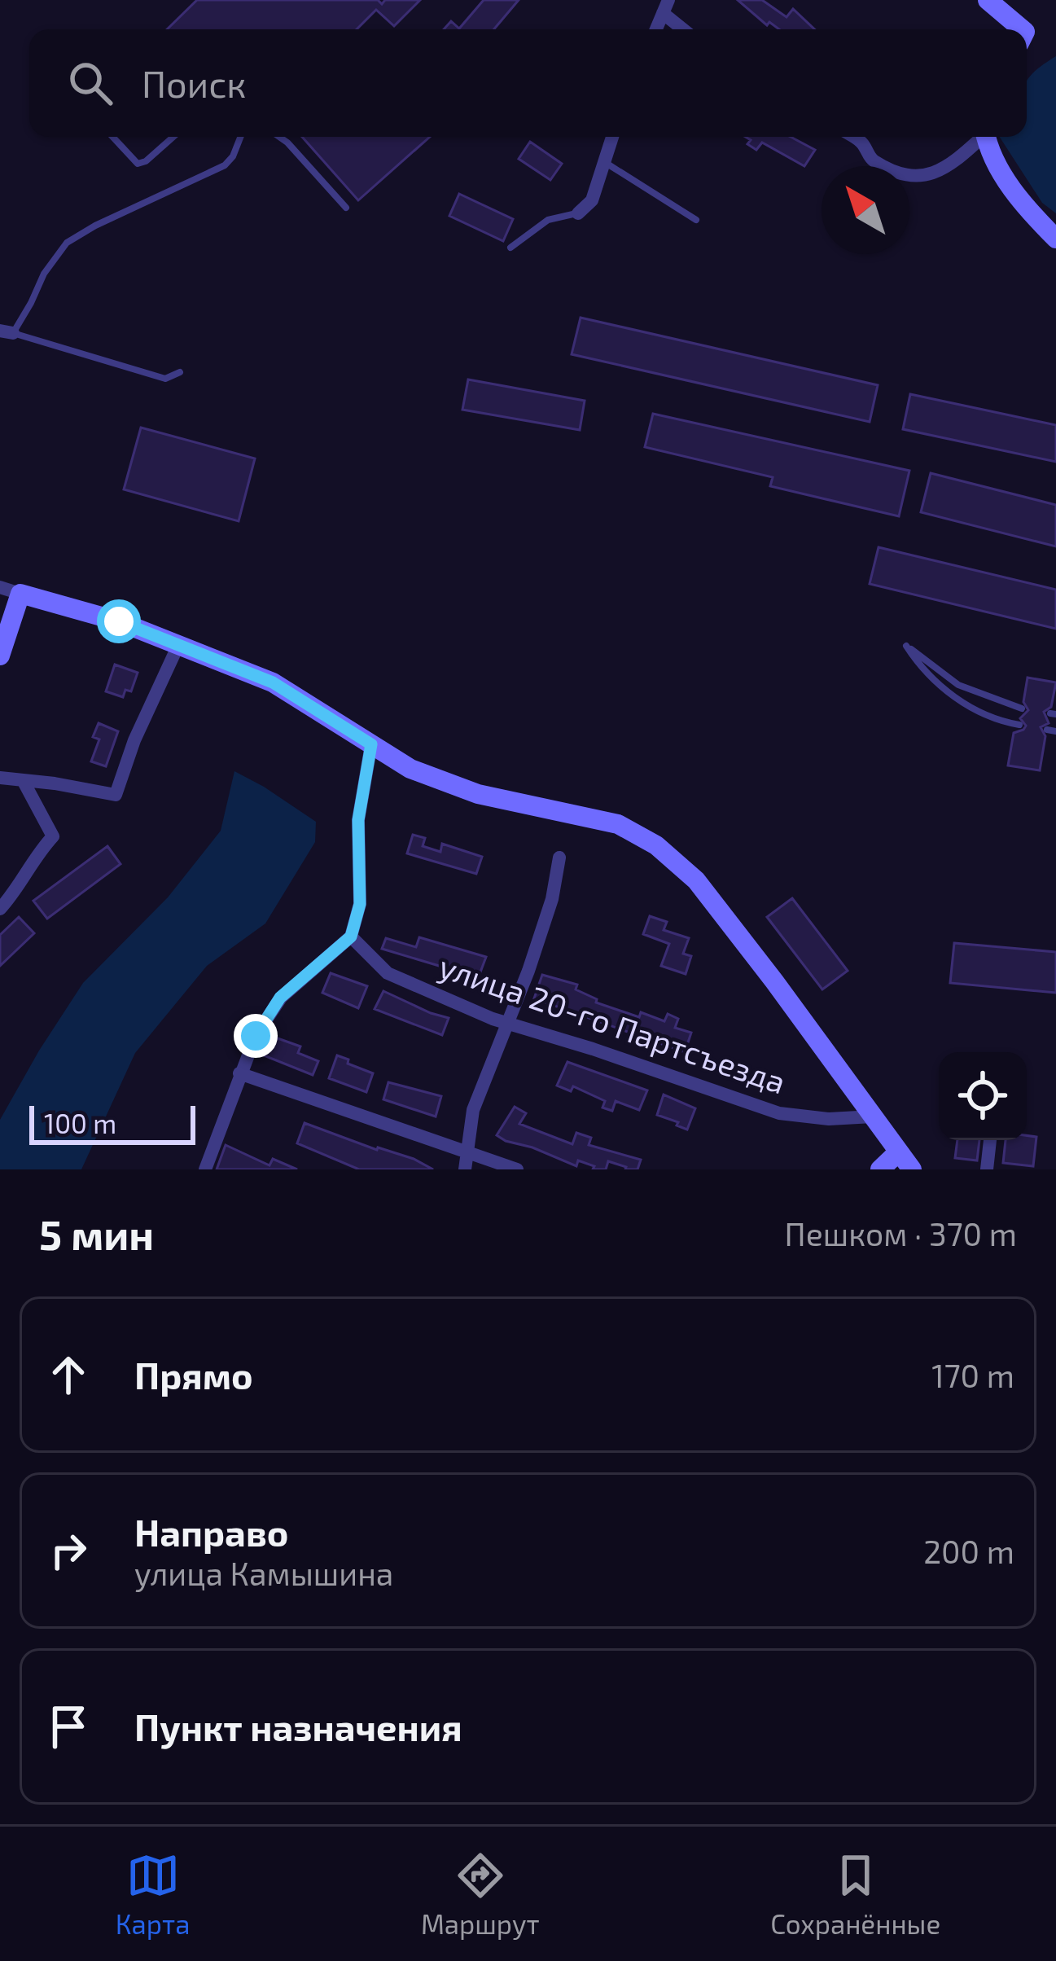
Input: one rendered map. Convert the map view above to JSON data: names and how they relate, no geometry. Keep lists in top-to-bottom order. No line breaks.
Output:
{"streets":{"street":["улица 20-го Партсъезда"]},"scale_bar":"100 m","north":"top left","page":{"search":"Поиск","scale":"100 m","heading":["5 мин","Пешком · 370 m"],"list":[["Прямо","170 m"],["Направо","улица Камышина","200 m"],"Пункт назначения"],"nav":["Карта","Маршрут","Сохранённые"]}}
